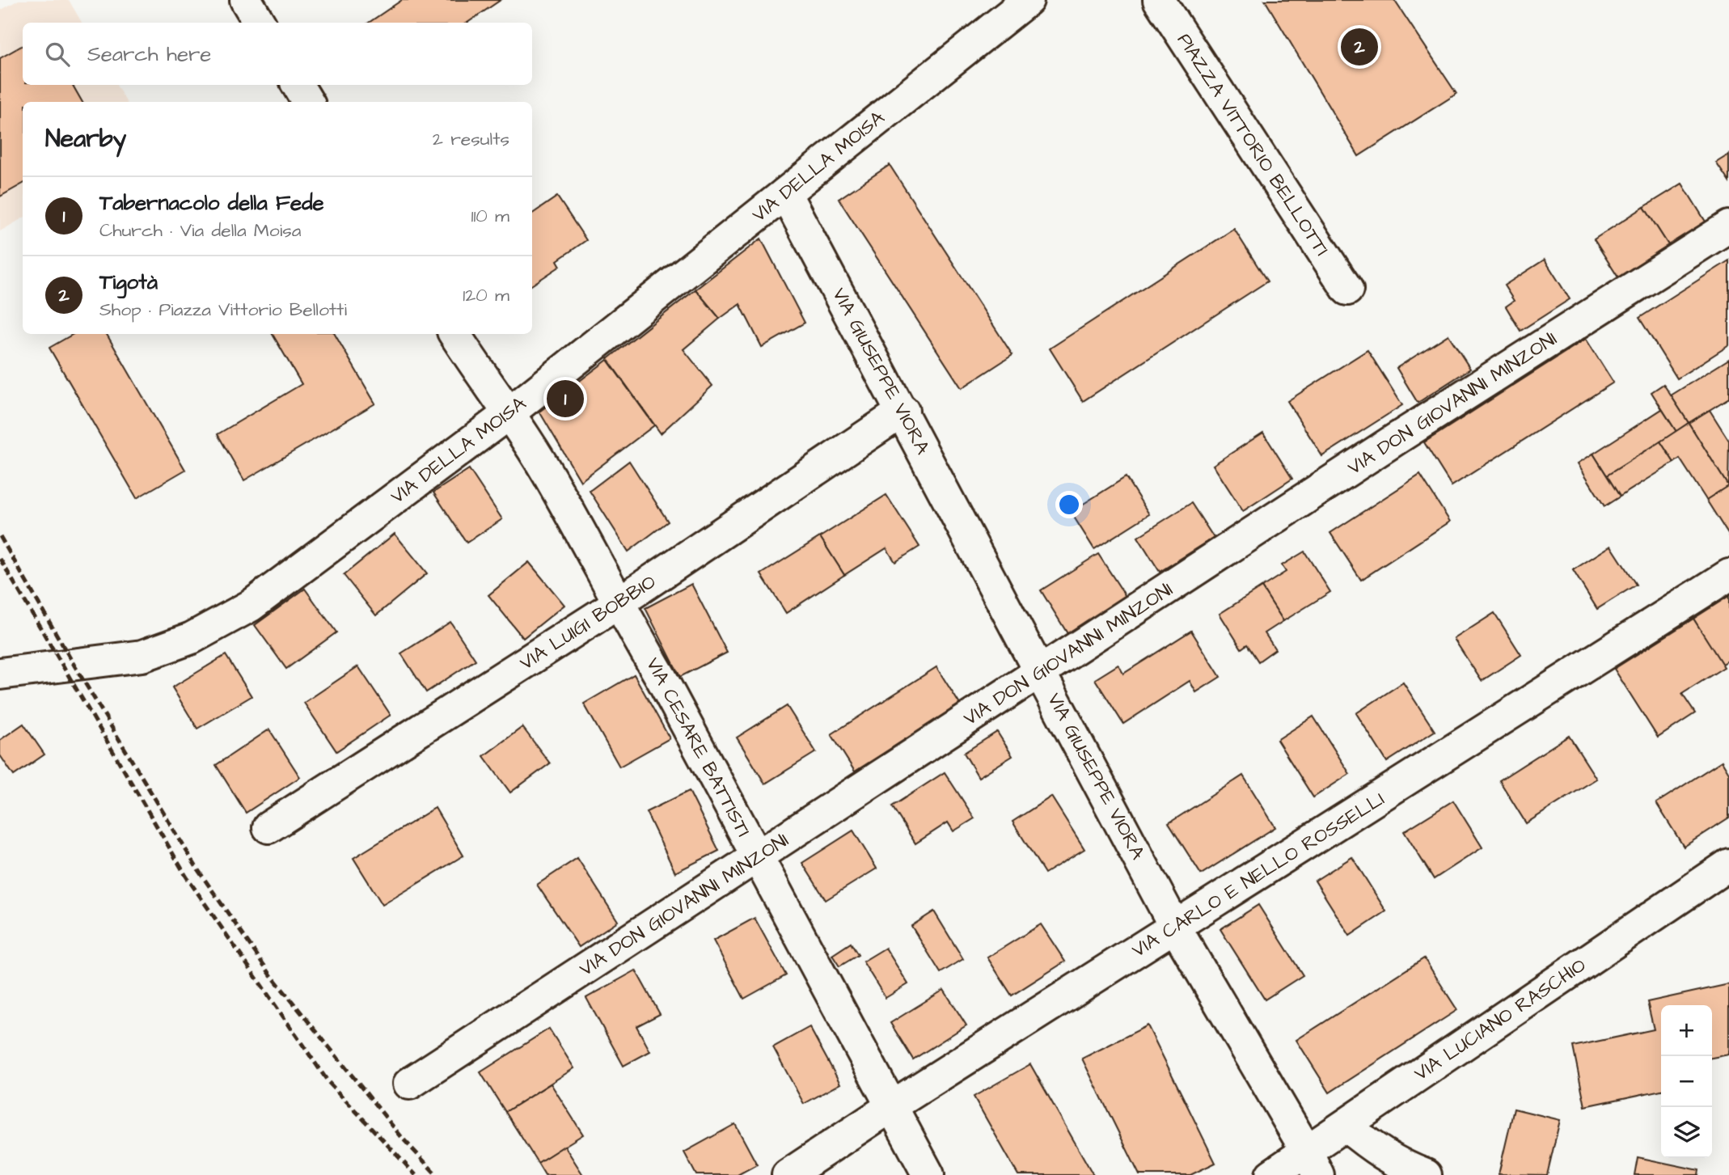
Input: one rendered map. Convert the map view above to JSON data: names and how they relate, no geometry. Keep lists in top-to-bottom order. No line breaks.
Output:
{"streets":{"street":["PIAZZA VITTORIO BELLOTTI","VIA DELLA MOISA","VIA GIUSEPPE VIORA","VIA DON GIOVANNI MINZONI","VIA LUIGI BOBBIO","VIA CESARE BATTISTI","VIA CARLO E NELLO ROSSELLI","VIA LUCIANO RASCHIO"]},"crossings":[["VIA DELLA MOISA","VIA GIUSEPPE VIORA"],["VIA DELLA MOISA","VIA CESARE BATTISTI"],["VIA GIUSEPPE VIORA","VIA DON GIOVANNI MINZONI"],["VIA GIUSEPPE VIORA","VIA LUIGI BOBBIO"],["VIA GIUSEPPE VIORA","VIA CARLO E NELLO ROSSELLI"],["VIA GIUSEPPE VIORA","VIA LUCIANO RASCHIO"],["VIA DON GIOVANNI MINZONI","VIA CESARE BATTISTI"],["VIA LUIGI BOBBIO","VIA CESARE BATTISTI"],["VIA CESARE BATTISTI","VIA CARLO E NELLO ROSSELLI"]],"page":{"search":"Search here","pins":["2","1"],"heading":["Nearby","2 results"],"list":[{"mark":"1","name":"Tabernacolo della Fede","note":"Church · Via della Moisa","value":"110 m"},{"mark":"2","name":"Tigotà","note":"Shop · Piazza Vittorio Bellotti","value":"120 m"}],"map_buttons":["+","−"]}}
